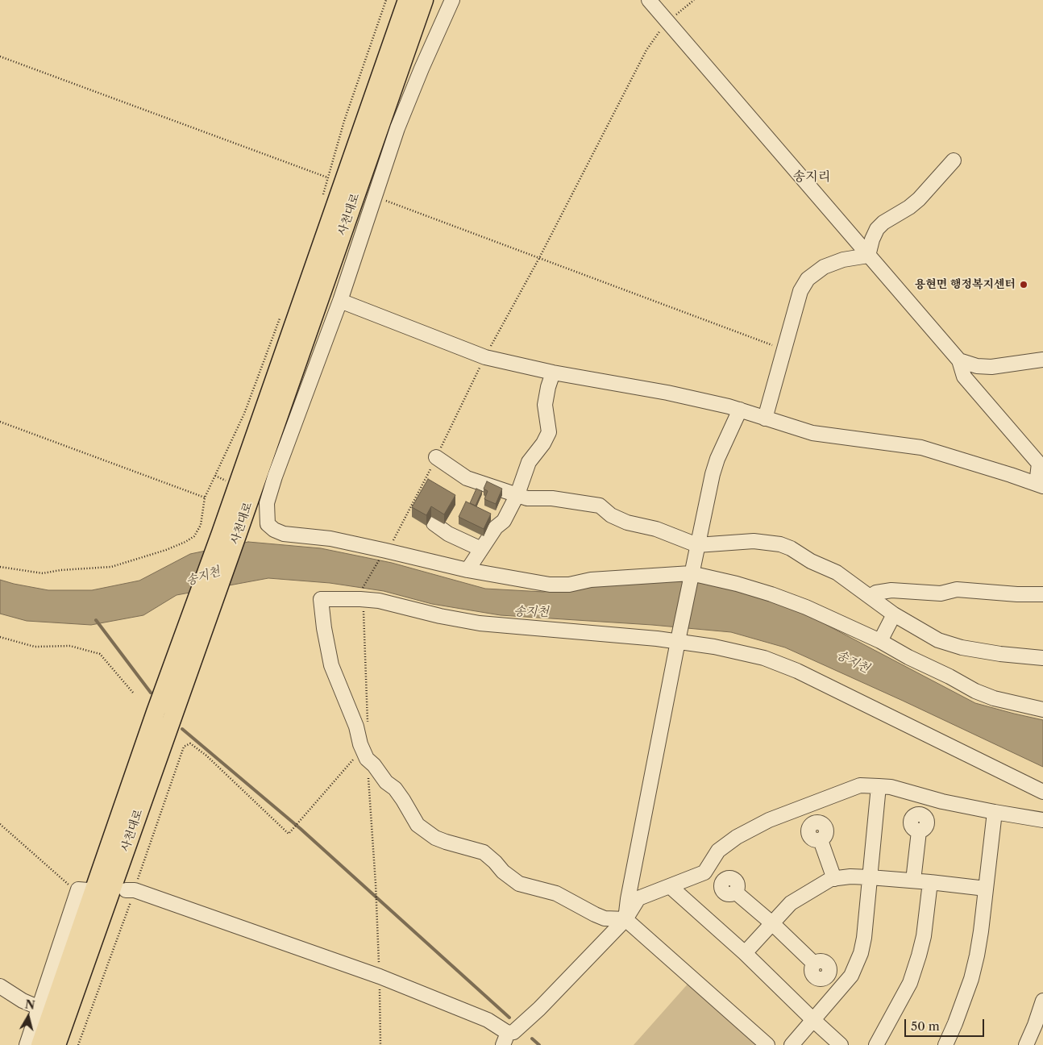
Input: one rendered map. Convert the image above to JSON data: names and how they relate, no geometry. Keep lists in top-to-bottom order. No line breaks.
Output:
{"streets":{"main road":["사천대로"]},"districts":["송지리"],"water":["송지천"],"places":["용현면 행정복지센터"],"scale_bar":"50 m","north":"top"}
